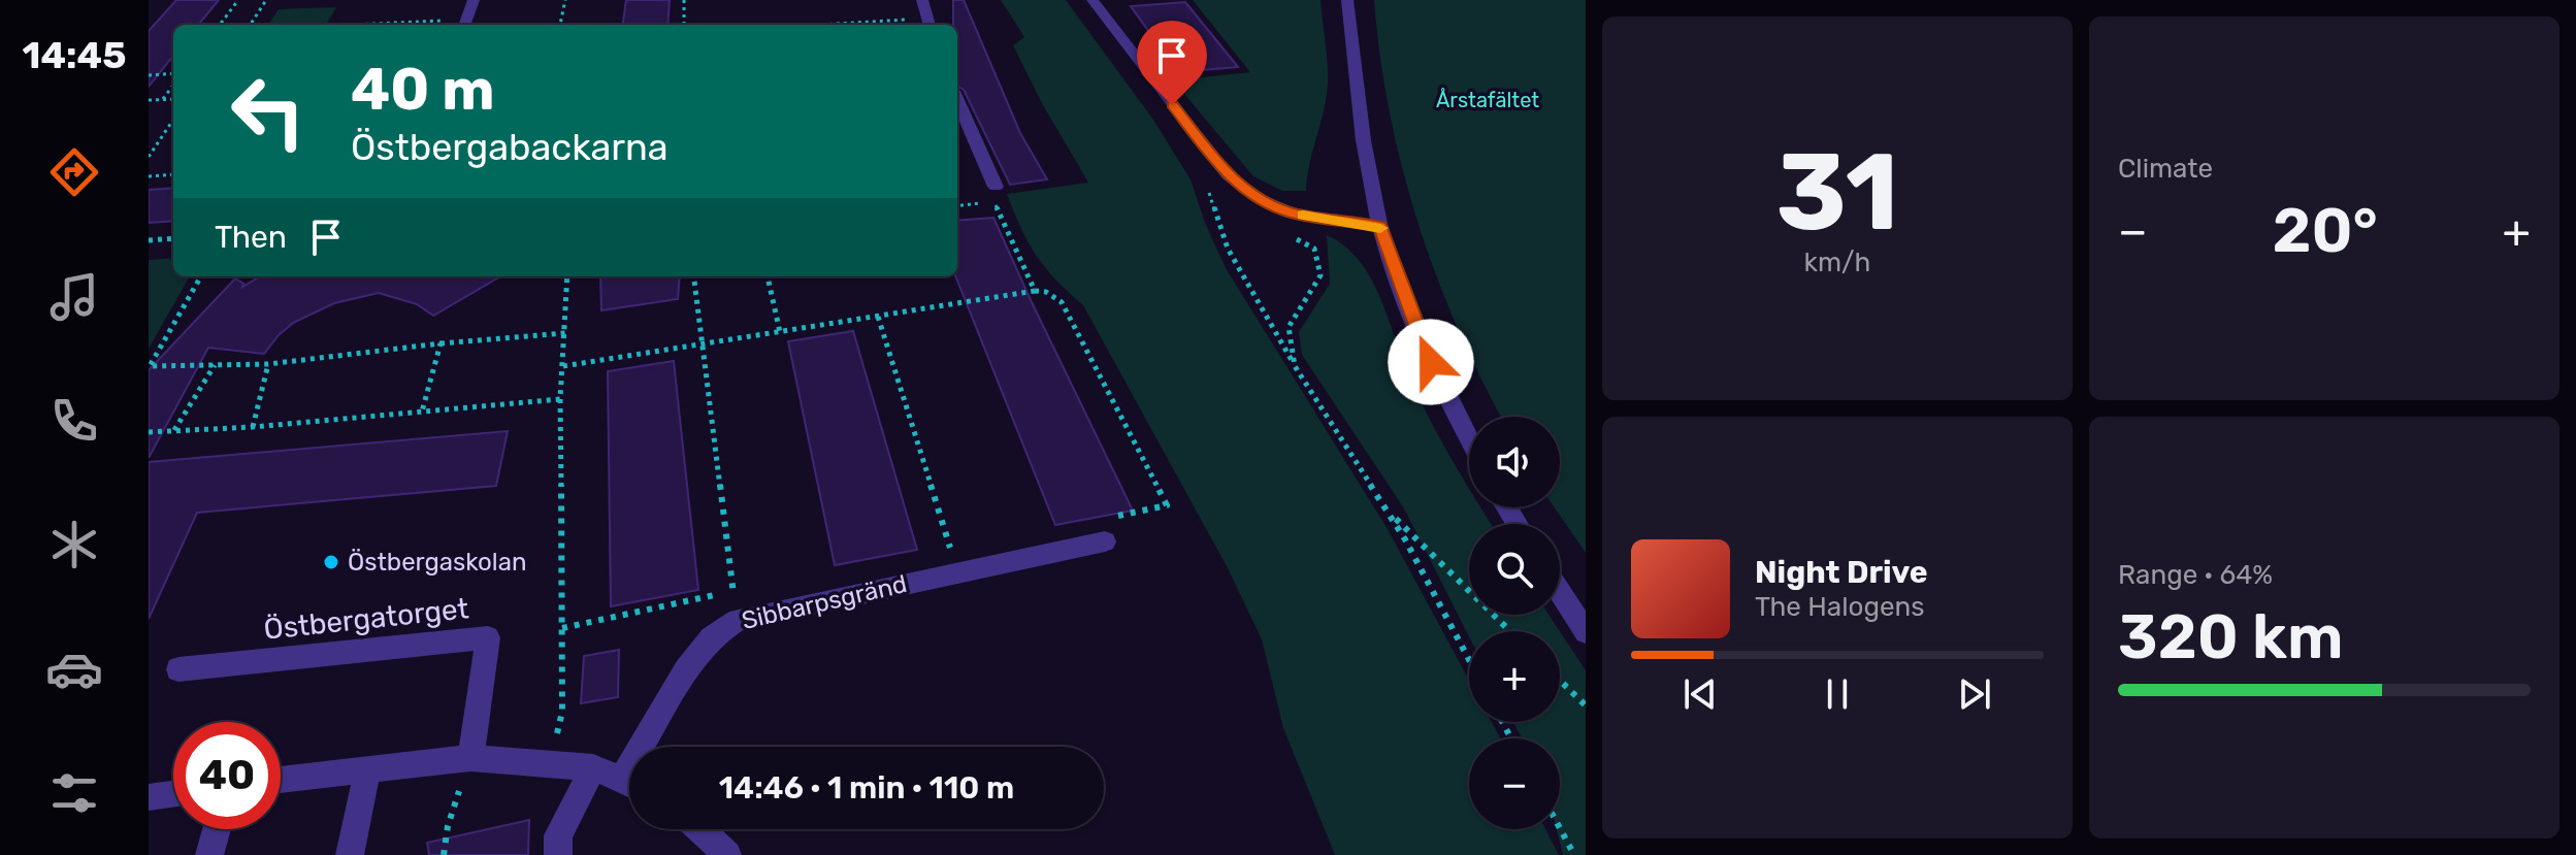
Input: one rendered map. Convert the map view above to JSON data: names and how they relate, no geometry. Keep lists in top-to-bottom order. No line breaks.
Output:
{"streets":{"street":["Sibbarpsgränd","Östbergatorget"]},"parks":["Årstafältet"],"places":["Östbergaskolan"],"page":{"tabs":"14:45","tile":[["31","km/h"],"Climate",["Range · 64%","320 km"]],"turn":["40 m","Östbergabackarna"],"heat":["−","20°","+"],"then":"Then","map_buttons":["+","−"],"song":["Night Drive","The Halogens"],"limit":"40","trip":"14:46 · 1 min · 110 m"}}
